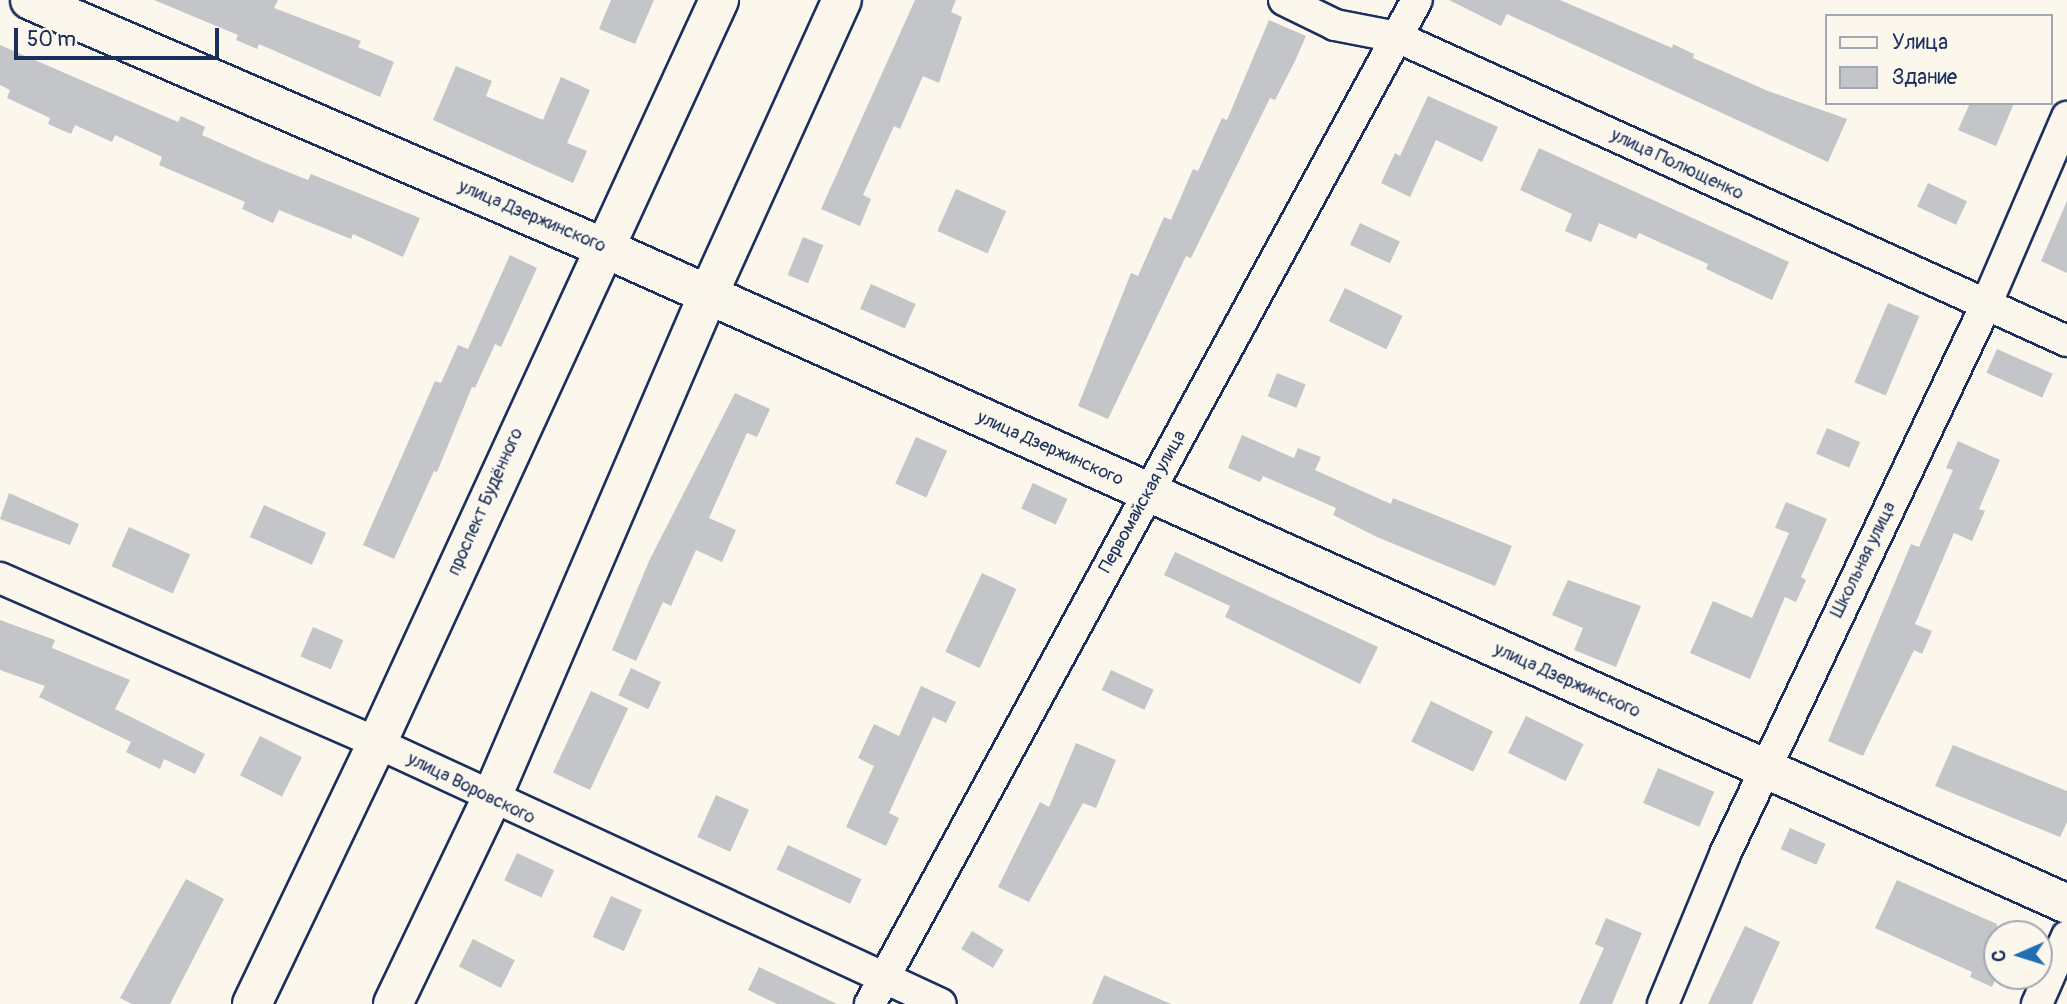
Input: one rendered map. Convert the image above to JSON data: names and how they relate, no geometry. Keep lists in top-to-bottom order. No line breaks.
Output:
{"streets":{"street":["улица Полющенко","улица Дзержинского","проспект Будённого","Первомайская улица","Школьная улица","улица Воровского"]},"crossings":[["улица Полющенко","Первомайская улица"],["улица Полющенко","Школьная улица"],["улица Дзержинского","проспект Будённого"],["улица Дзержинского","Первомайская улица"],["улица Дзержинского","Школьная улица"],["проспект Будённого","улица Воровского"],["Первомайская улица","улица Воровского"]],"legend":["Улица","Здание"],"scale_bar":"50 m","north":"left"}
